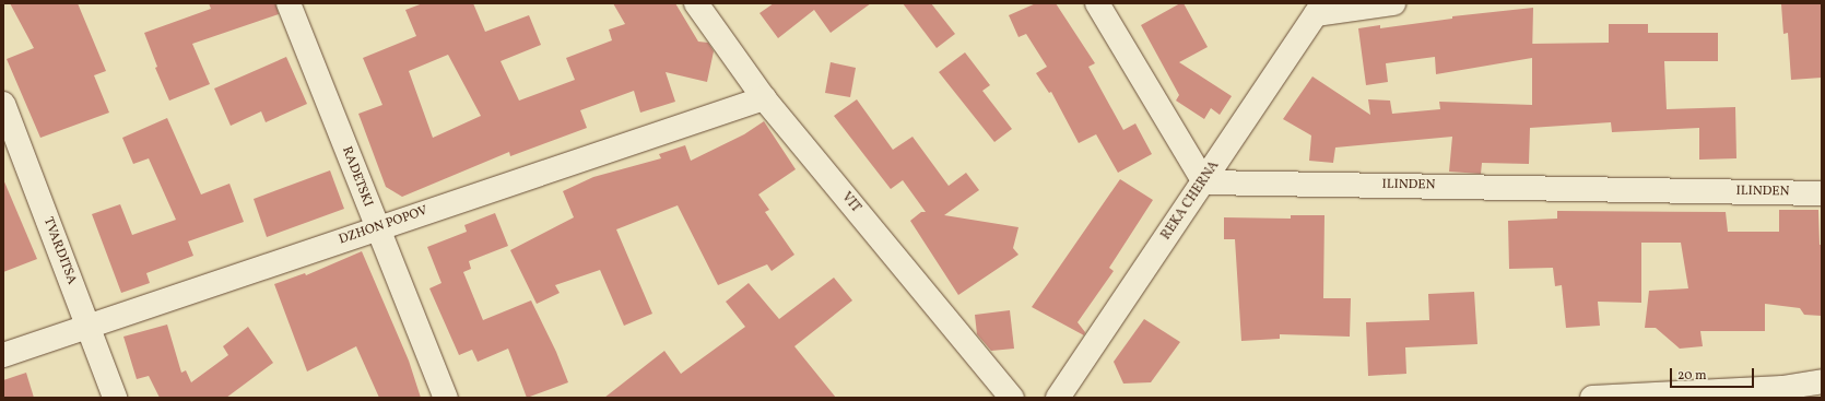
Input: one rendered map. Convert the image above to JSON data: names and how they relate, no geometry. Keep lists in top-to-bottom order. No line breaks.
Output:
{"streets":{"street":["RADETSKI","ILINDEN","REKA CHERNA","VIT","DZHON POPOV","TVARDITSA"]},"crossings":[["RADETSKI","DZHON POPOV"],["ILINDEN","REKA CHERNA"],["VIT","DZHON POPOV"],["DZHON POPOV","TVARDITSA"]],"scale_bar":"20 m"}
